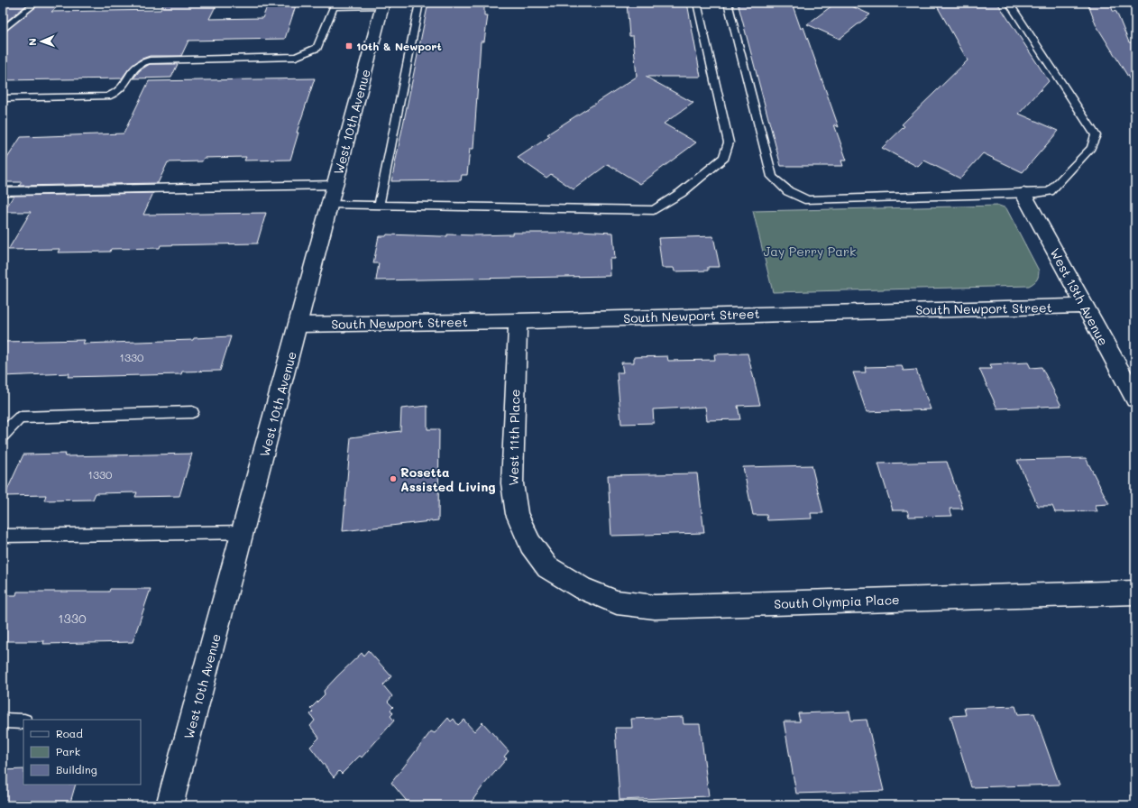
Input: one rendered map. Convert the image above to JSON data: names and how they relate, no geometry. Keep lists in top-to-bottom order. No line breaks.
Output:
{"streets":{"street":["West 10th Avenue","West 13th Avenue","South Newport Street","West 11th Place","South Olympia Place"]},"crossings":[["West 10th Avenue","South Newport Street"],["West 13th Avenue","South Newport Street"],["South Newport Street","West 11th Place"],["West 11th Place","South Olympia Place"]],"parks":["Jay Perry Park"],"places":{"transit":["10th & Newport"],"other":["Rosetta Assisted Living"]},"house_numbers":["1330","1330","1330"],"legend":["Road","Park","Building"],"north":"left"}
